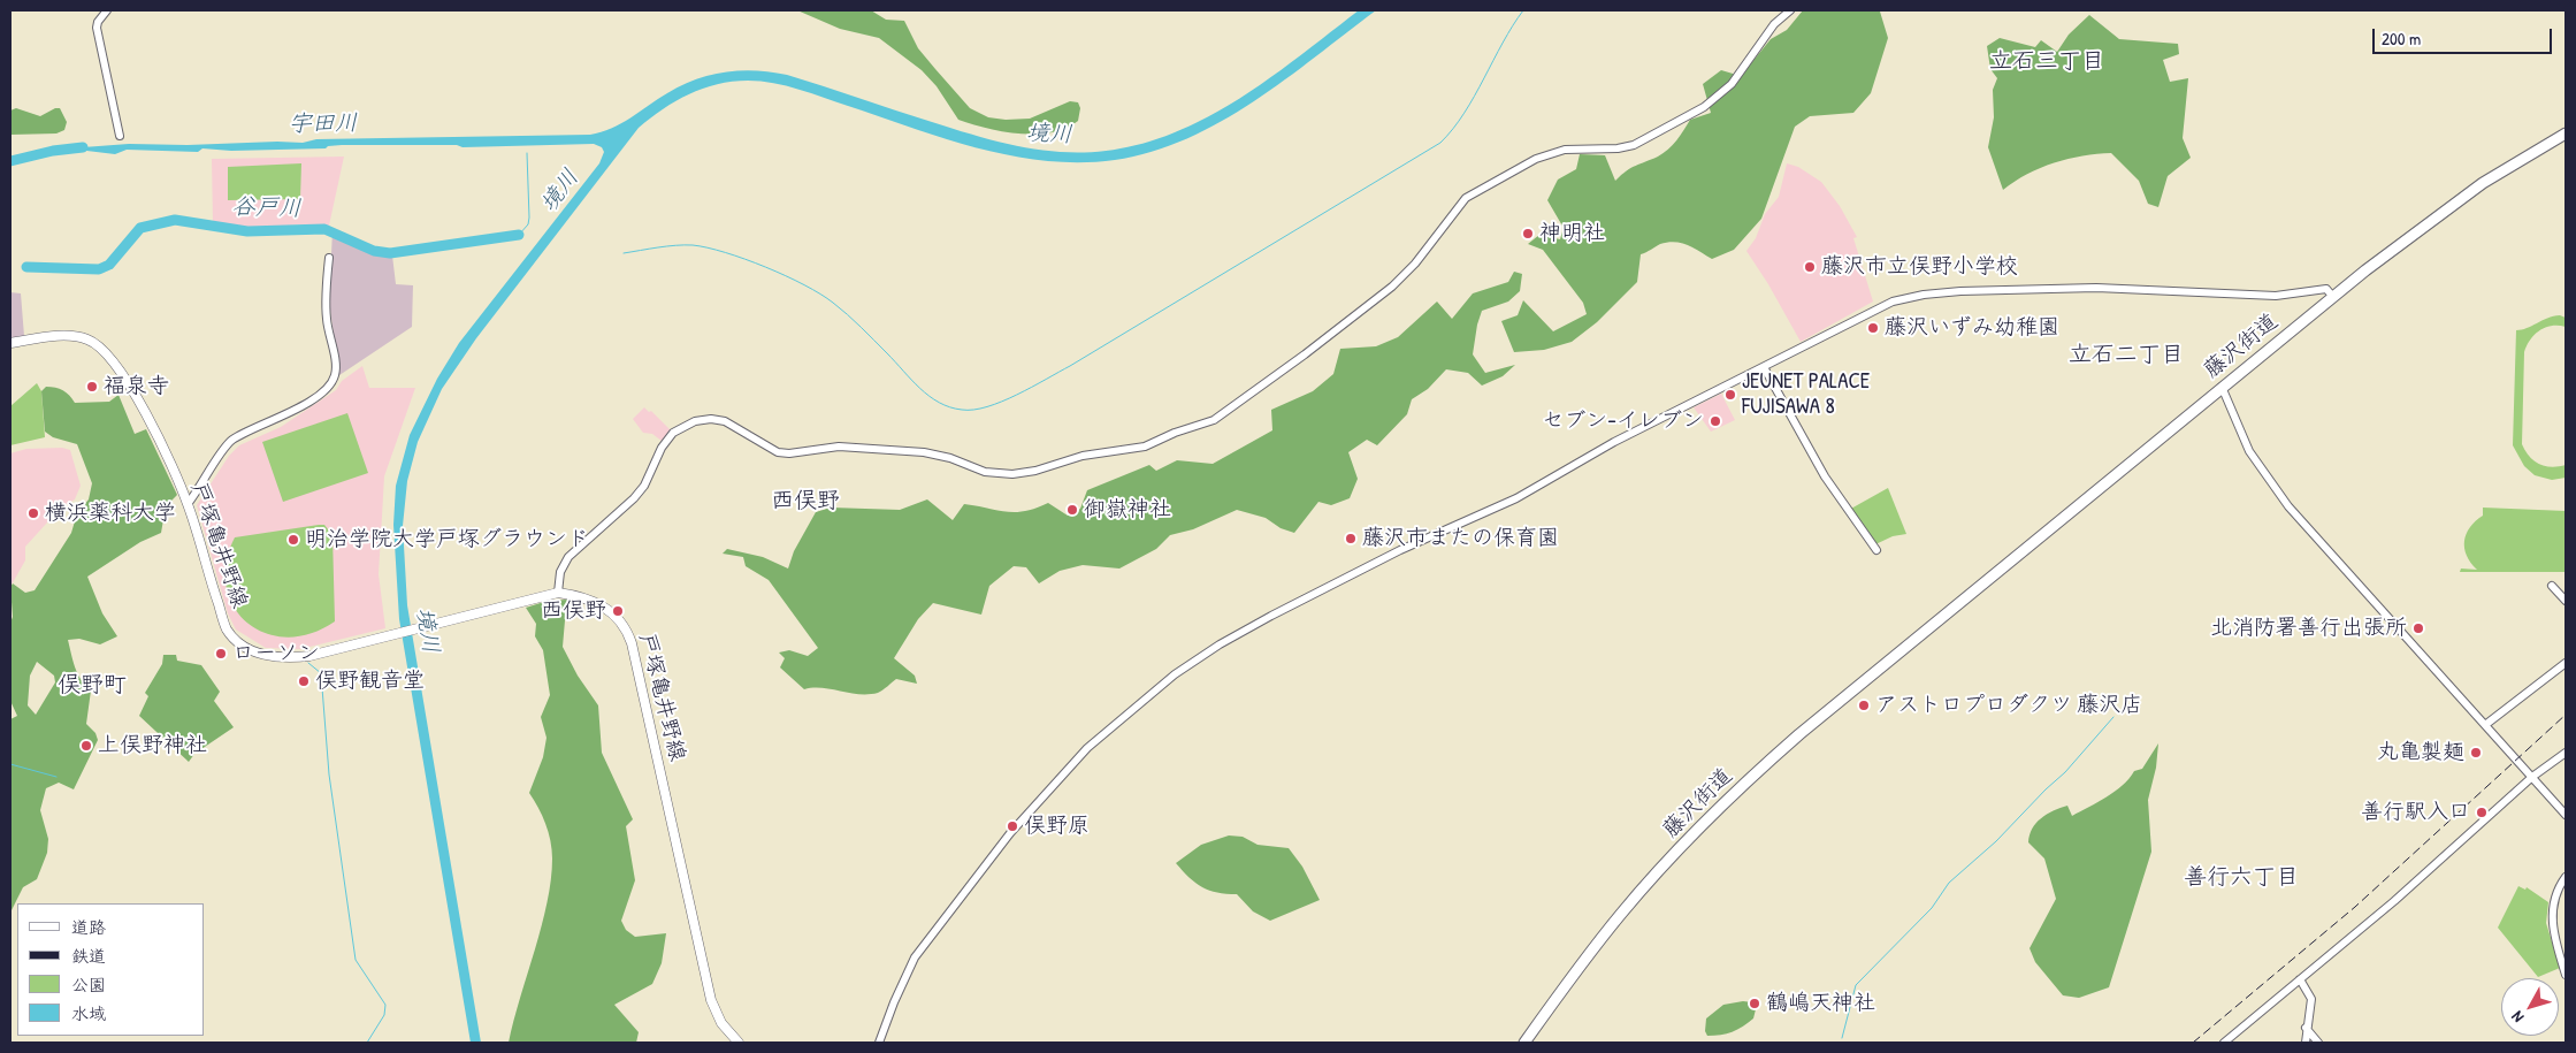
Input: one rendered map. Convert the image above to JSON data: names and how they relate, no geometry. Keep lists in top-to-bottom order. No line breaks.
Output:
{"streets":{"highway":["藤沢街道"],"main road":["戸塚亀井野線"]},"districts":["立石三丁目","立石二丁目","西俣野","俣野町","善行六丁目"],"water":["宇田川","境川","谷戸川"],"places":["神明社","藤沢市立俣野小学校","藤沢いずみ幼稚園","福泉寺","JEUNET PALACE FUJISAWA 8","セブン-イレブン","御嶽神社","横浜薬科大学","藤沢市またの保育園","明治学院大学戸塚グラウンド","西俣野","北消防署善行出張所","ローソン","俣野観音堂","アストロプロダクツ 藤沢店","上俣野神社","丸亀製麺","善行駅入口","俣野原","鶴嶋天神社"],"legend":["道路","鉄道","公園","水域"],"scale_bar":"200 m","north":"bottom left"}
